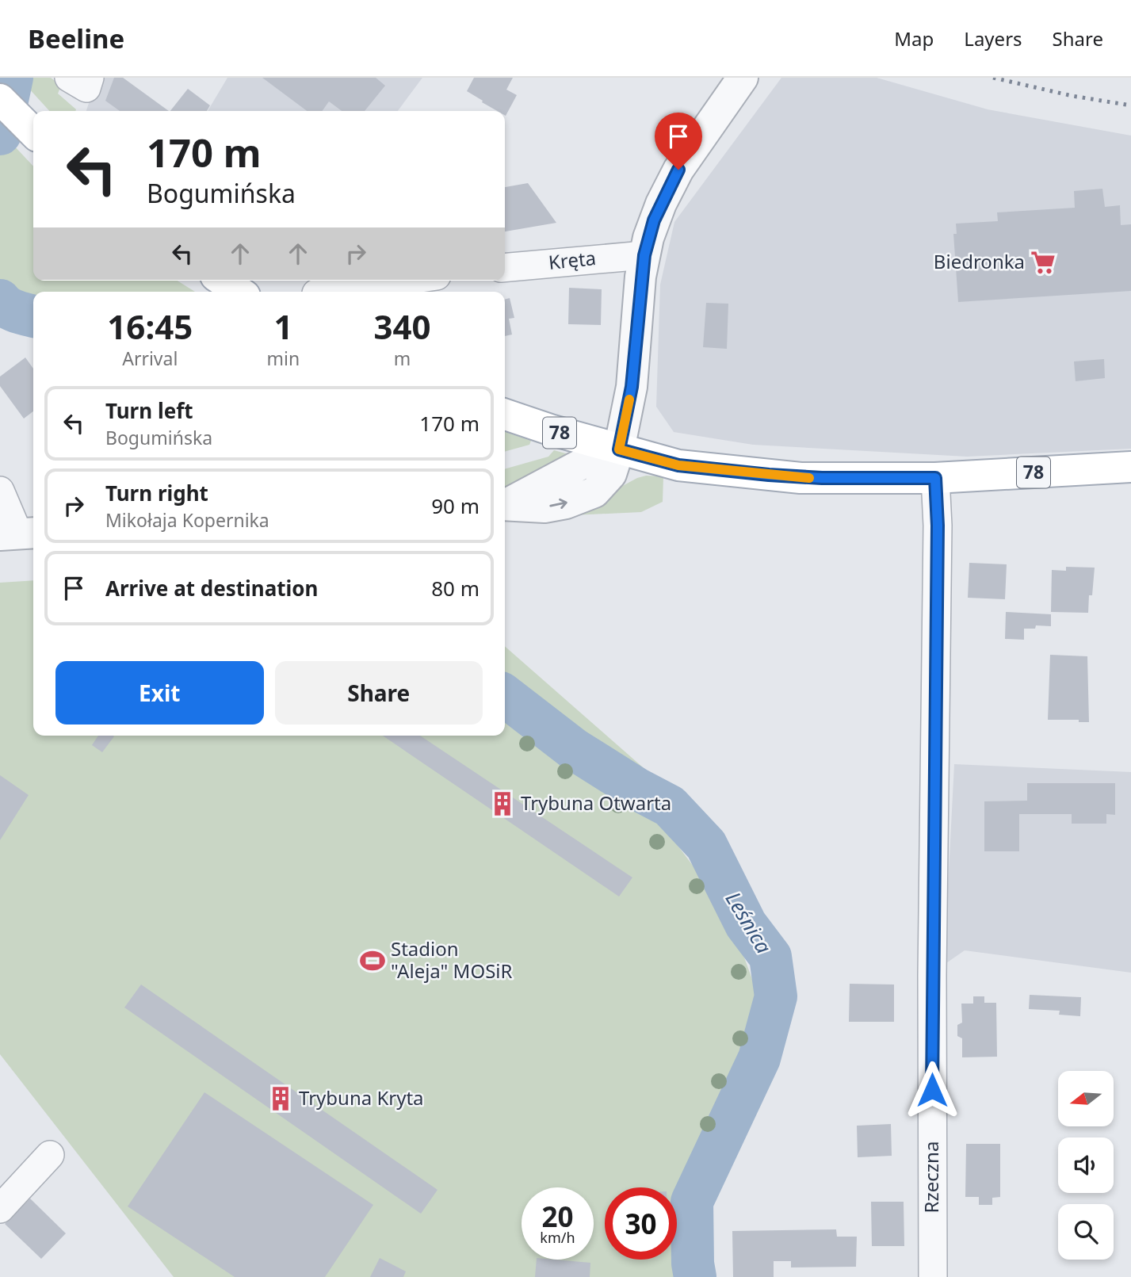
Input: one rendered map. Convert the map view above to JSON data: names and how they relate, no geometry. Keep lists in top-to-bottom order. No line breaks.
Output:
{"streets":{"main road":["78"],"street":["Kręta","Rzeczna"]},"crossings":[["78","Rzeczna"]],"water":["Leśnica"],"places":{"supermarket":["Biedronka"],"building":["Trybuna Otwarta","Trybuna Kryta"],"sports":["Stadion \"Aleja\" MOSiR"]},"north":"left","page":{"header":"Beeline","nav":["Map","Layers","Share"],"turn":["170 m","Bogumińska"],"eta":["16:45","Arrival","1","min","340","m"],"list":[{"name":"Turn left","note":"Bogumińska","value":"170 m"},{"name":"Turn right","note":"Mikołaja Kopernika","value":"90 m"},{"name":"Arrive at destination","value":"80 m"}],"buttons":["Exit","Share"],"speed":"20 km/h","limit":"30"}}
